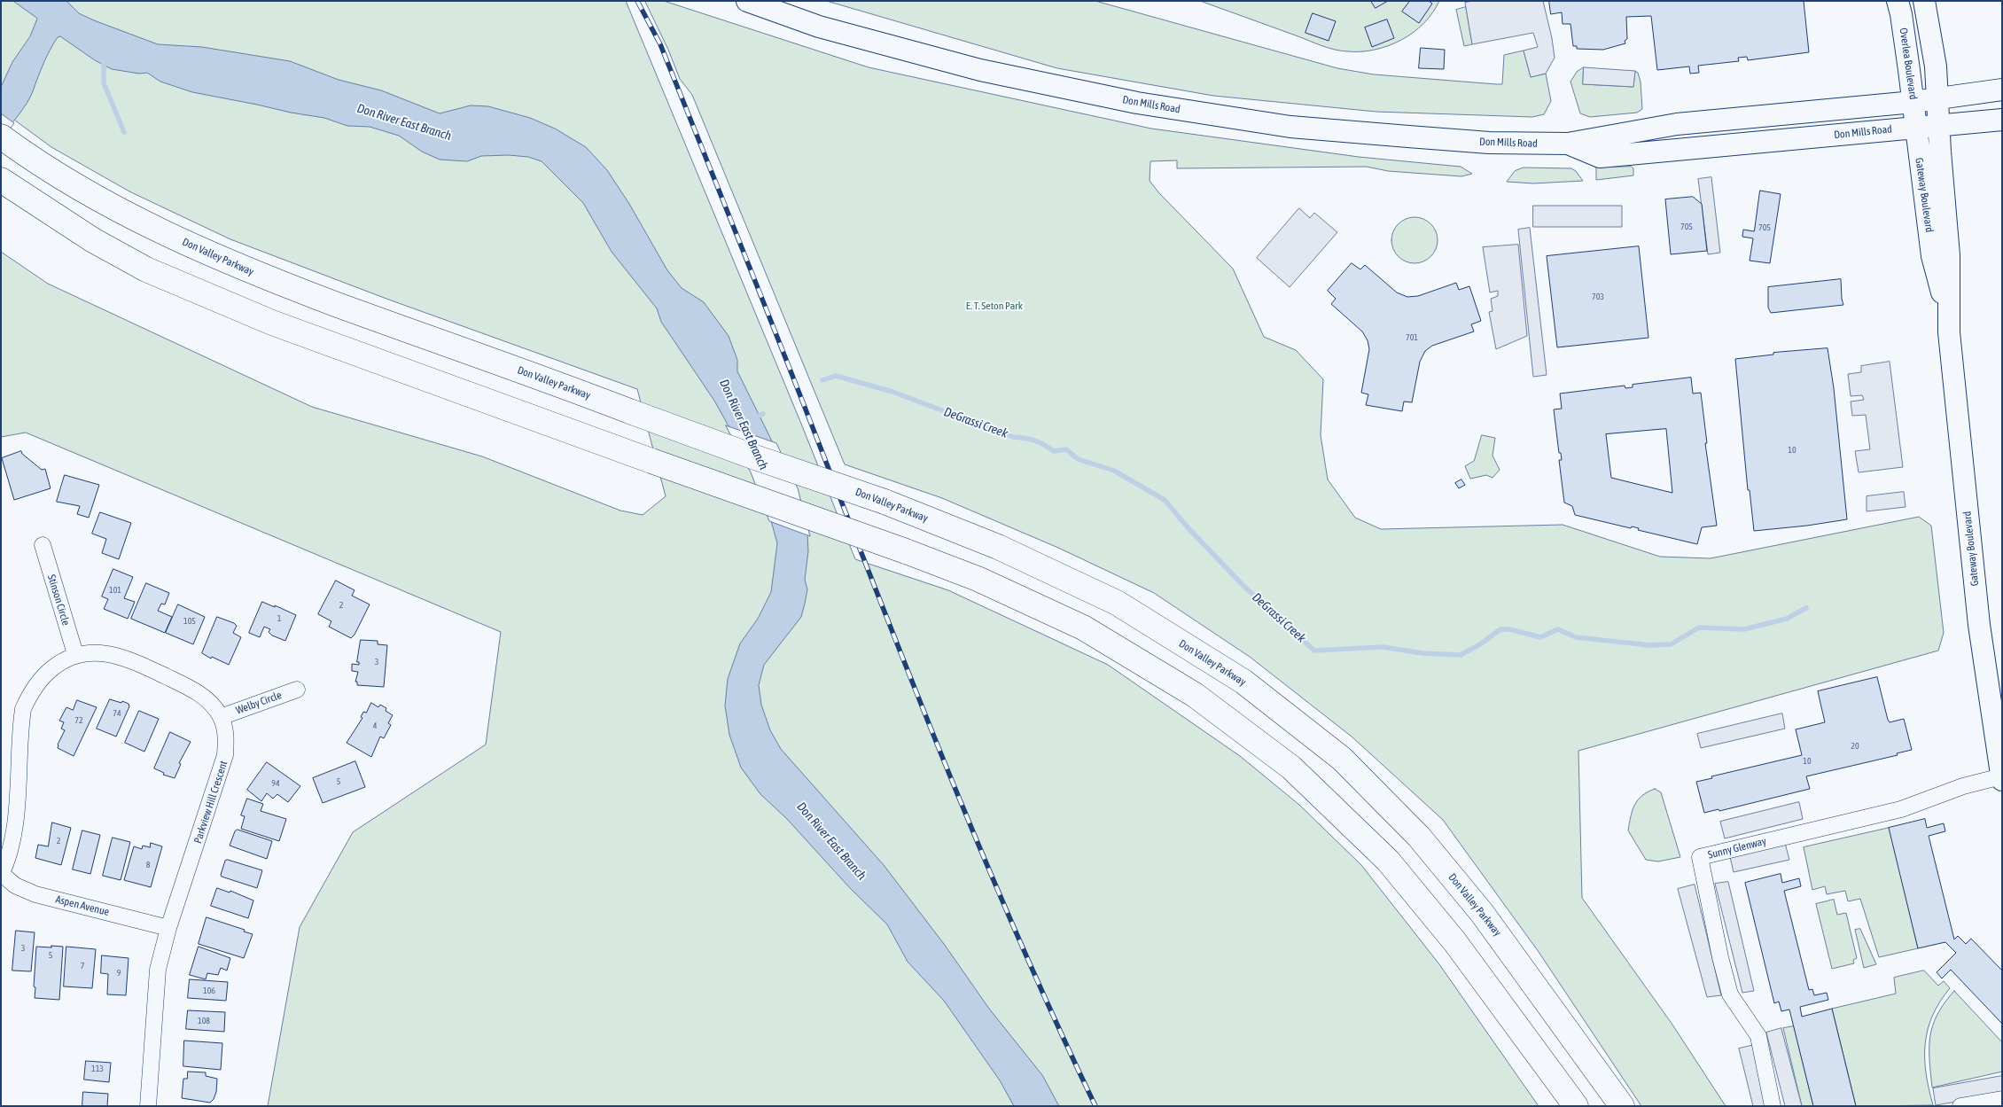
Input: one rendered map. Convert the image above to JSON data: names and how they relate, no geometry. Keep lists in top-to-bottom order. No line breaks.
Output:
{"streets":{"highway":["Don Valley Parkway"],"main road":["Overlea Boulevard","Don Mills Road","Gateway Boulevard"],"street":["Stinson Circle","Welby Circle","Parkview Hill Crescent","Sunny Glenway","Aspen Avenue"]},"crossings":[["Overlea Boulevard","Don Mills Road"],["Overlea Boulevard","Gateway Boulevard"],["Don Mills Road","Gateway Boulevard"],["Gateway Boulevard","Sunny Glenway"],["Welby Circle","Parkview Hill Crescent"],["Parkview Hill Crescent","Aspen Avenue"]],"water":["Don River East Branch","DeGrassi Creek"],"parks":["E. T. Seton Park"],"house_numbers":["705","705","703","701","10","101","2","1","105","3","74","72","4","20","10","5","94","2","8","3","5","7","9","106","108","113"]}
